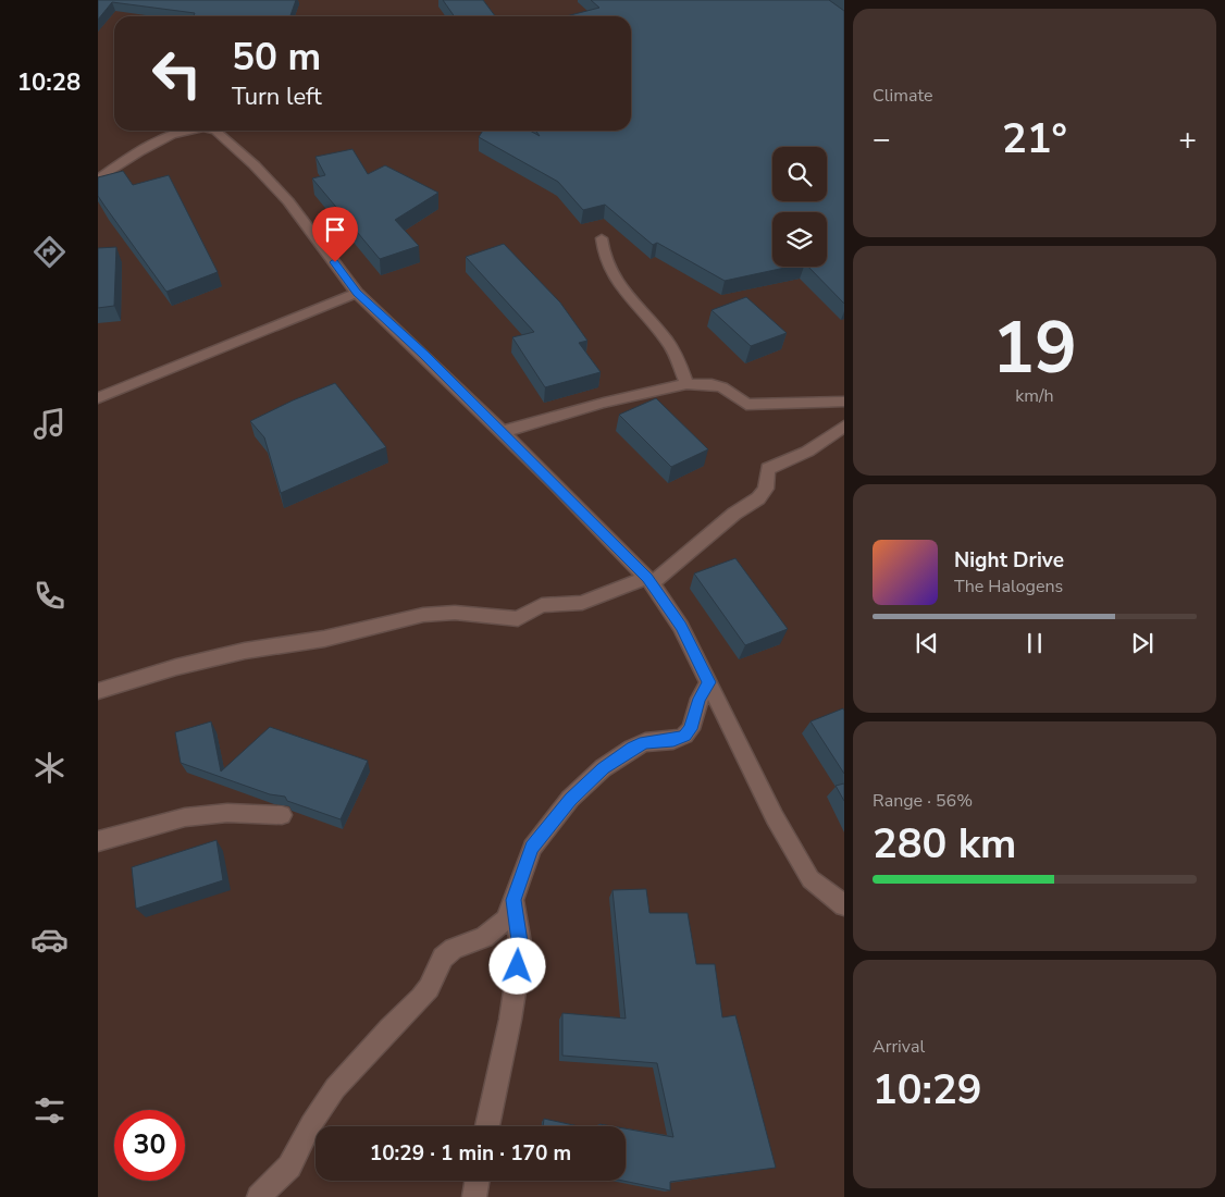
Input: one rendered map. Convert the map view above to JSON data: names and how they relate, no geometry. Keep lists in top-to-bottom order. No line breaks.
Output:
{"page":{"tabs":"10:28","tile":["Climate",["19","km/h"],["Range · 56%","280 km"],["Arrival","10:29"]],"turn":["50 m","Turn left"],"heat":["−","21°","+"],"song":["Night Drive","The Halogens"],"limit":"30","trip":"10:29 · 1 min · 170 m"}}
